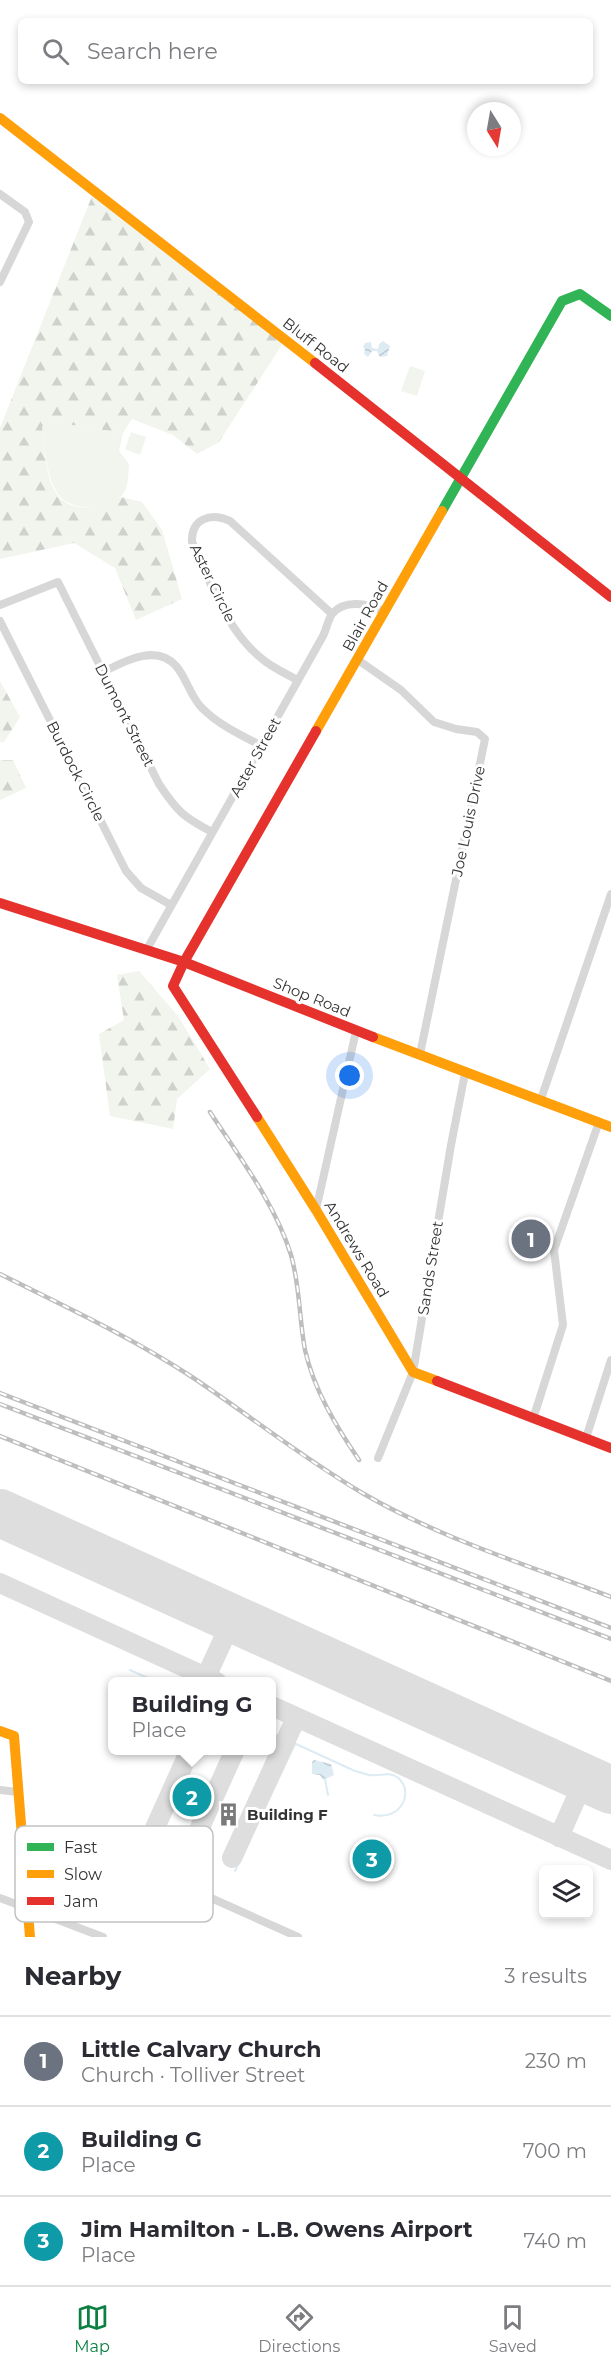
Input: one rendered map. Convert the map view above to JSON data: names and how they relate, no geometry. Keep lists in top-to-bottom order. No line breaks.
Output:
{"streets":{"street":["Bluff Road","Aster Circle","Blair Road","Dumont Street","Aster Street","Burdock Circle","Joe Louis Drive","Shop Road","Andrews Road","Sands Street"]},"crossings":[["Bluff Road","Blair Road"],["Aster Circle","Aster Street"],["Blair Road","Joe Louis Drive"],["Blair Road","Shop Road"],["Blair Road","Andrews Road"],["Dumont Street","Aster Street"],["Aster Street","Burdock Circle"],["Aster Street","Shop Road"],["Joe Louis Drive","Shop Road"],["Shop Road","Andrews Road"],["Shop Road","Sands Street"],["Andrews Road","Sands Street"]],"places":{"building":["Building F"]},"legend":["Fast","Slow","Jam"],"north":"bottom","page":{"search":"Search here","pins":["1","2","3"],"popup":["Building G","Place"],"heading":["Nearby","3 results"],"list":[{"mark":"1","name":"Little Calvary Church","note":"Church · Tolliver Street","value":"230 m"},{"mark":"2","name":"Building G","note":"Place","value":"700 m"},{"mark":"3","name":"Jim Hamilton - L.B. Owens Airport","note":"Place","value":"740 m"}],"nav":["Map","Directions","Saved"]}}
